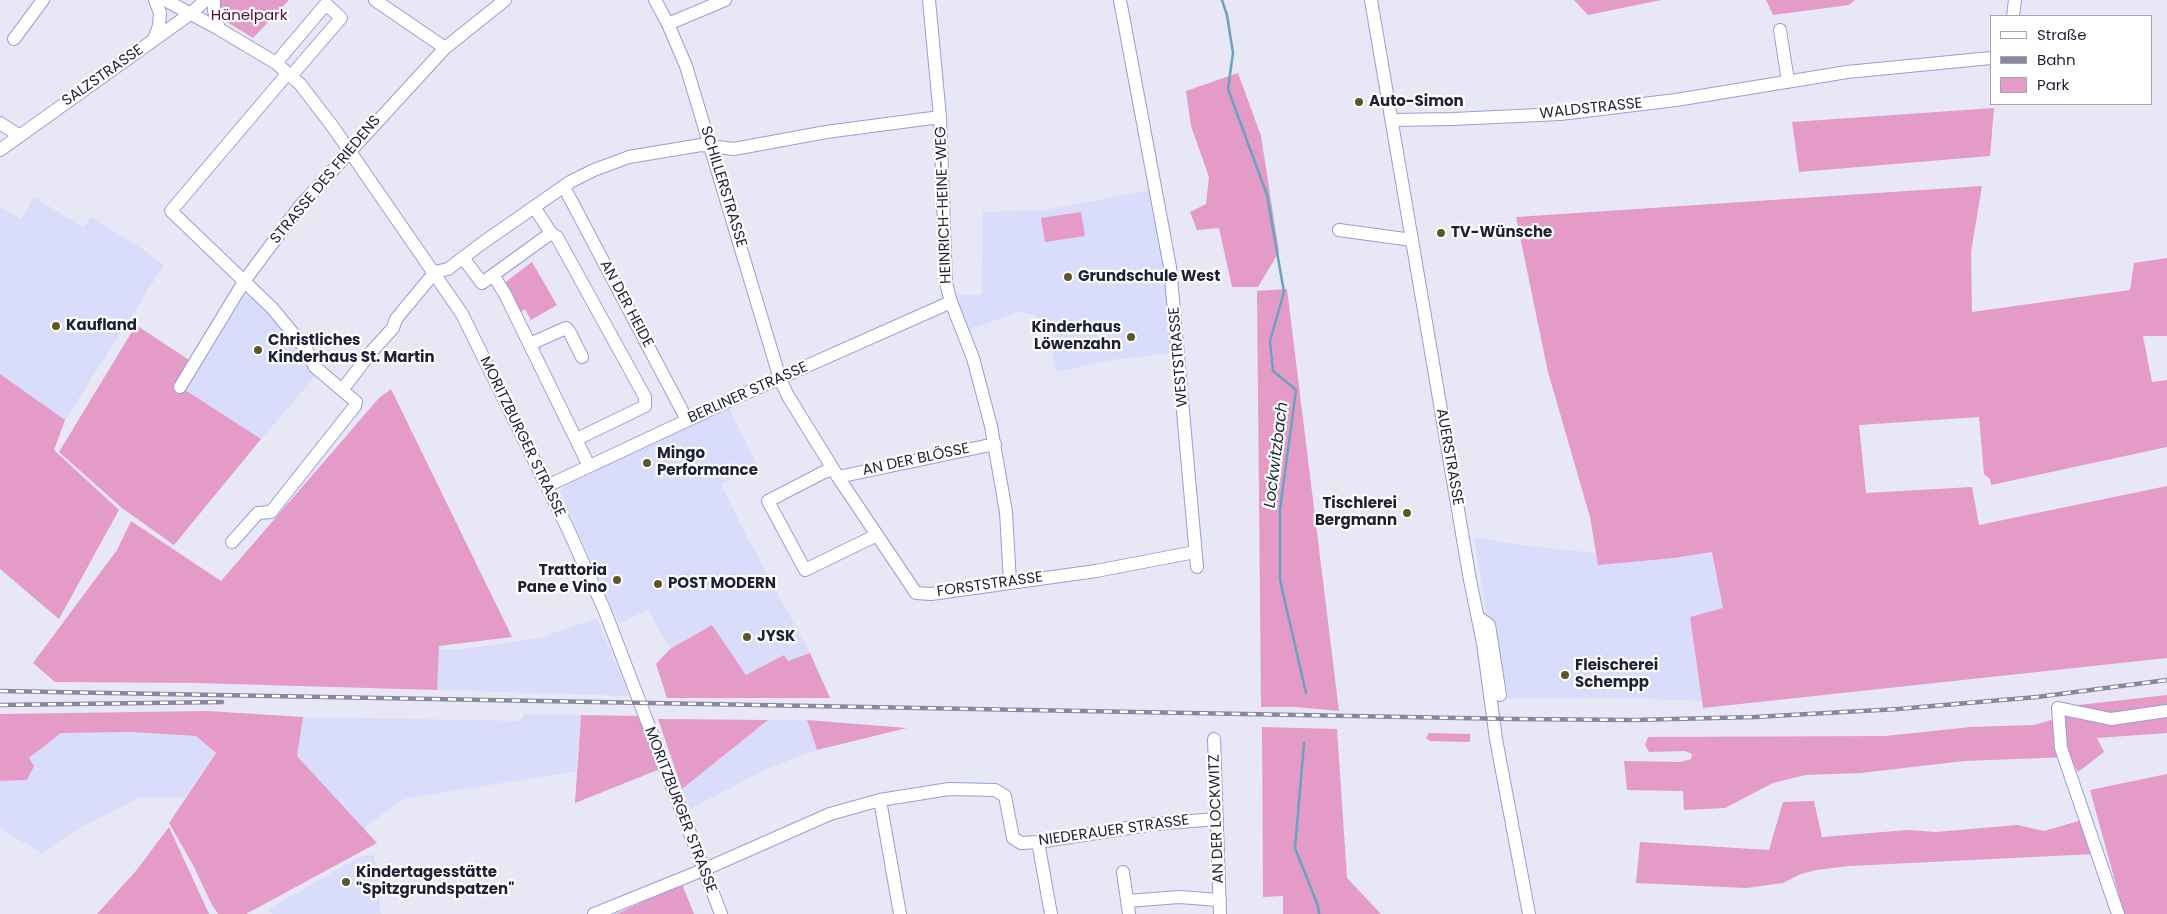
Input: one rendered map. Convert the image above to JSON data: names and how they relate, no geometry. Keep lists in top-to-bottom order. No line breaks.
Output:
{"streets":{"street":["SALZSTRASSE","WALDSTRASSE","STRASSE DES FRIEDENS","SCHILLERSTRASSE","HEINRICH-HEINE-WEG","AN DER HEIDE","WESTSTRASSE","BERLINER STRASSE","MORITZBURGER STRASSE","AUERSTRASSE","AN DER BLÖSSE","FORSTSTRASSE","AN DER LOCKWITZ","NIEDERAUER STRASSE"]},"crossings":[["SALZSTRASSE","MORITZBURGER STRASSE"],["WALDSTRASSE","AUERSTRASSE"],["STRASSE DES FRIEDENS","MORITZBURGER STRASSE"],["SCHILLERSTRASSE","BERLINER STRASSE"],["SCHILLERSTRASSE","FORSTSTRASSE"],["HEINRICH-HEINE-WEG","BERLINER STRASSE"],["HEINRICH-HEINE-WEG","AN DER BLÖSSE"],["HEINRICH-HEINE-WEG","FORSTSTRASSE"],["AN DER HEIDE","BERLINER STRASSE"],["WESTSTRASSE","FORSTSTRASSE"],["BERLINER STRASSE","MORITZBURGER STRASSE"],["BERLINER STRASSE","FORSTSTRASSE"],["MORITZBURGER STRASSE","NIEDERAUER STRASSE"],["AN DER BLÖSSE","FORSTSTRASSE"],["AN DER LOCKWITZ","NIEDERAUER STRASSE"]],"water":["Lockwitzbach"],"parks":["Hänelpark"],"places":["Auto-Simon","TV-Wünsche","Grundschule West","Kaufland","Kinderhaus Löwenzahn","Christliches Kinderhaus St. Martin","Mingo Performance","Tischlerei Bergmann","Trattoria Pane e Vino","POST MODERN","JYSK","Fleischerei Schempp","Kindertagesstätte \"Spitzgrundspatzen\""],"legend":["Straße","Bahn","Park"]}
